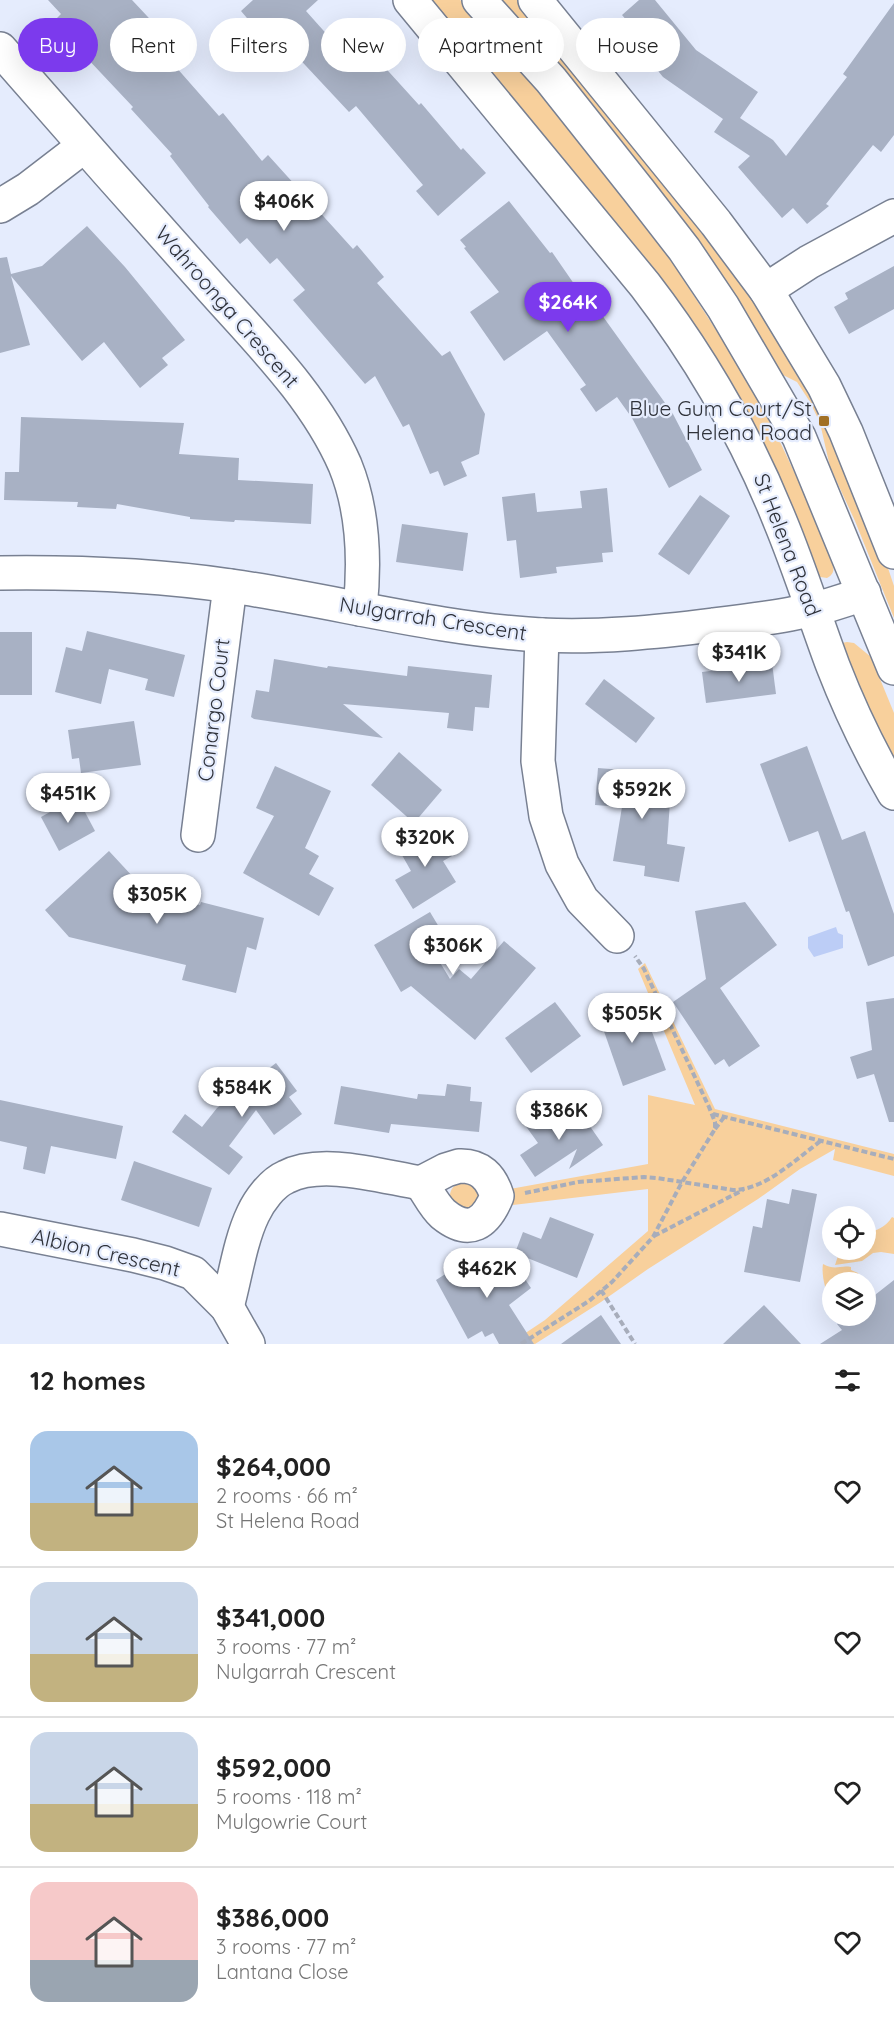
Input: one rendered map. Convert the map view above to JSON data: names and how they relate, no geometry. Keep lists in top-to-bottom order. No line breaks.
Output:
{"streets":{"street":["Wahroonga Crescent","St Helena Road","Nulgarrah Crescent","Conargo Court","Albion Crescent"]},"crossings":[["Wahroonga Crescent","Nulgarrah Crescent"],["St Helena Road","Nulgarrah Crescent"],["Nulgarrah Crescent","Conargo Court"]],"places":{"transit":["Blue Gum Court/St Helena Road"]},"page":{"chip":["Buy","Rent","Filters","New","Apartment","House"],"price":["$406K","$264K","$341K","$592K","$451K","$320K","$305K","$306K","$505K","$584K","$386K","$462K"],"heading":"12 homes","list":[{"name":"$264,000","note":"2 rooms · 66 m² · St Helena Road"},{"name":"$341,000","note":"3 rooms · 77 m² · Nulgarrah Crescent"},{"name":"$592,000","note":"5 rooms · 118 m² · Mulgowrie Court"},{"name":"$386,000","note":"3 rooms · 77 m² · Lantana Close"}]}}
